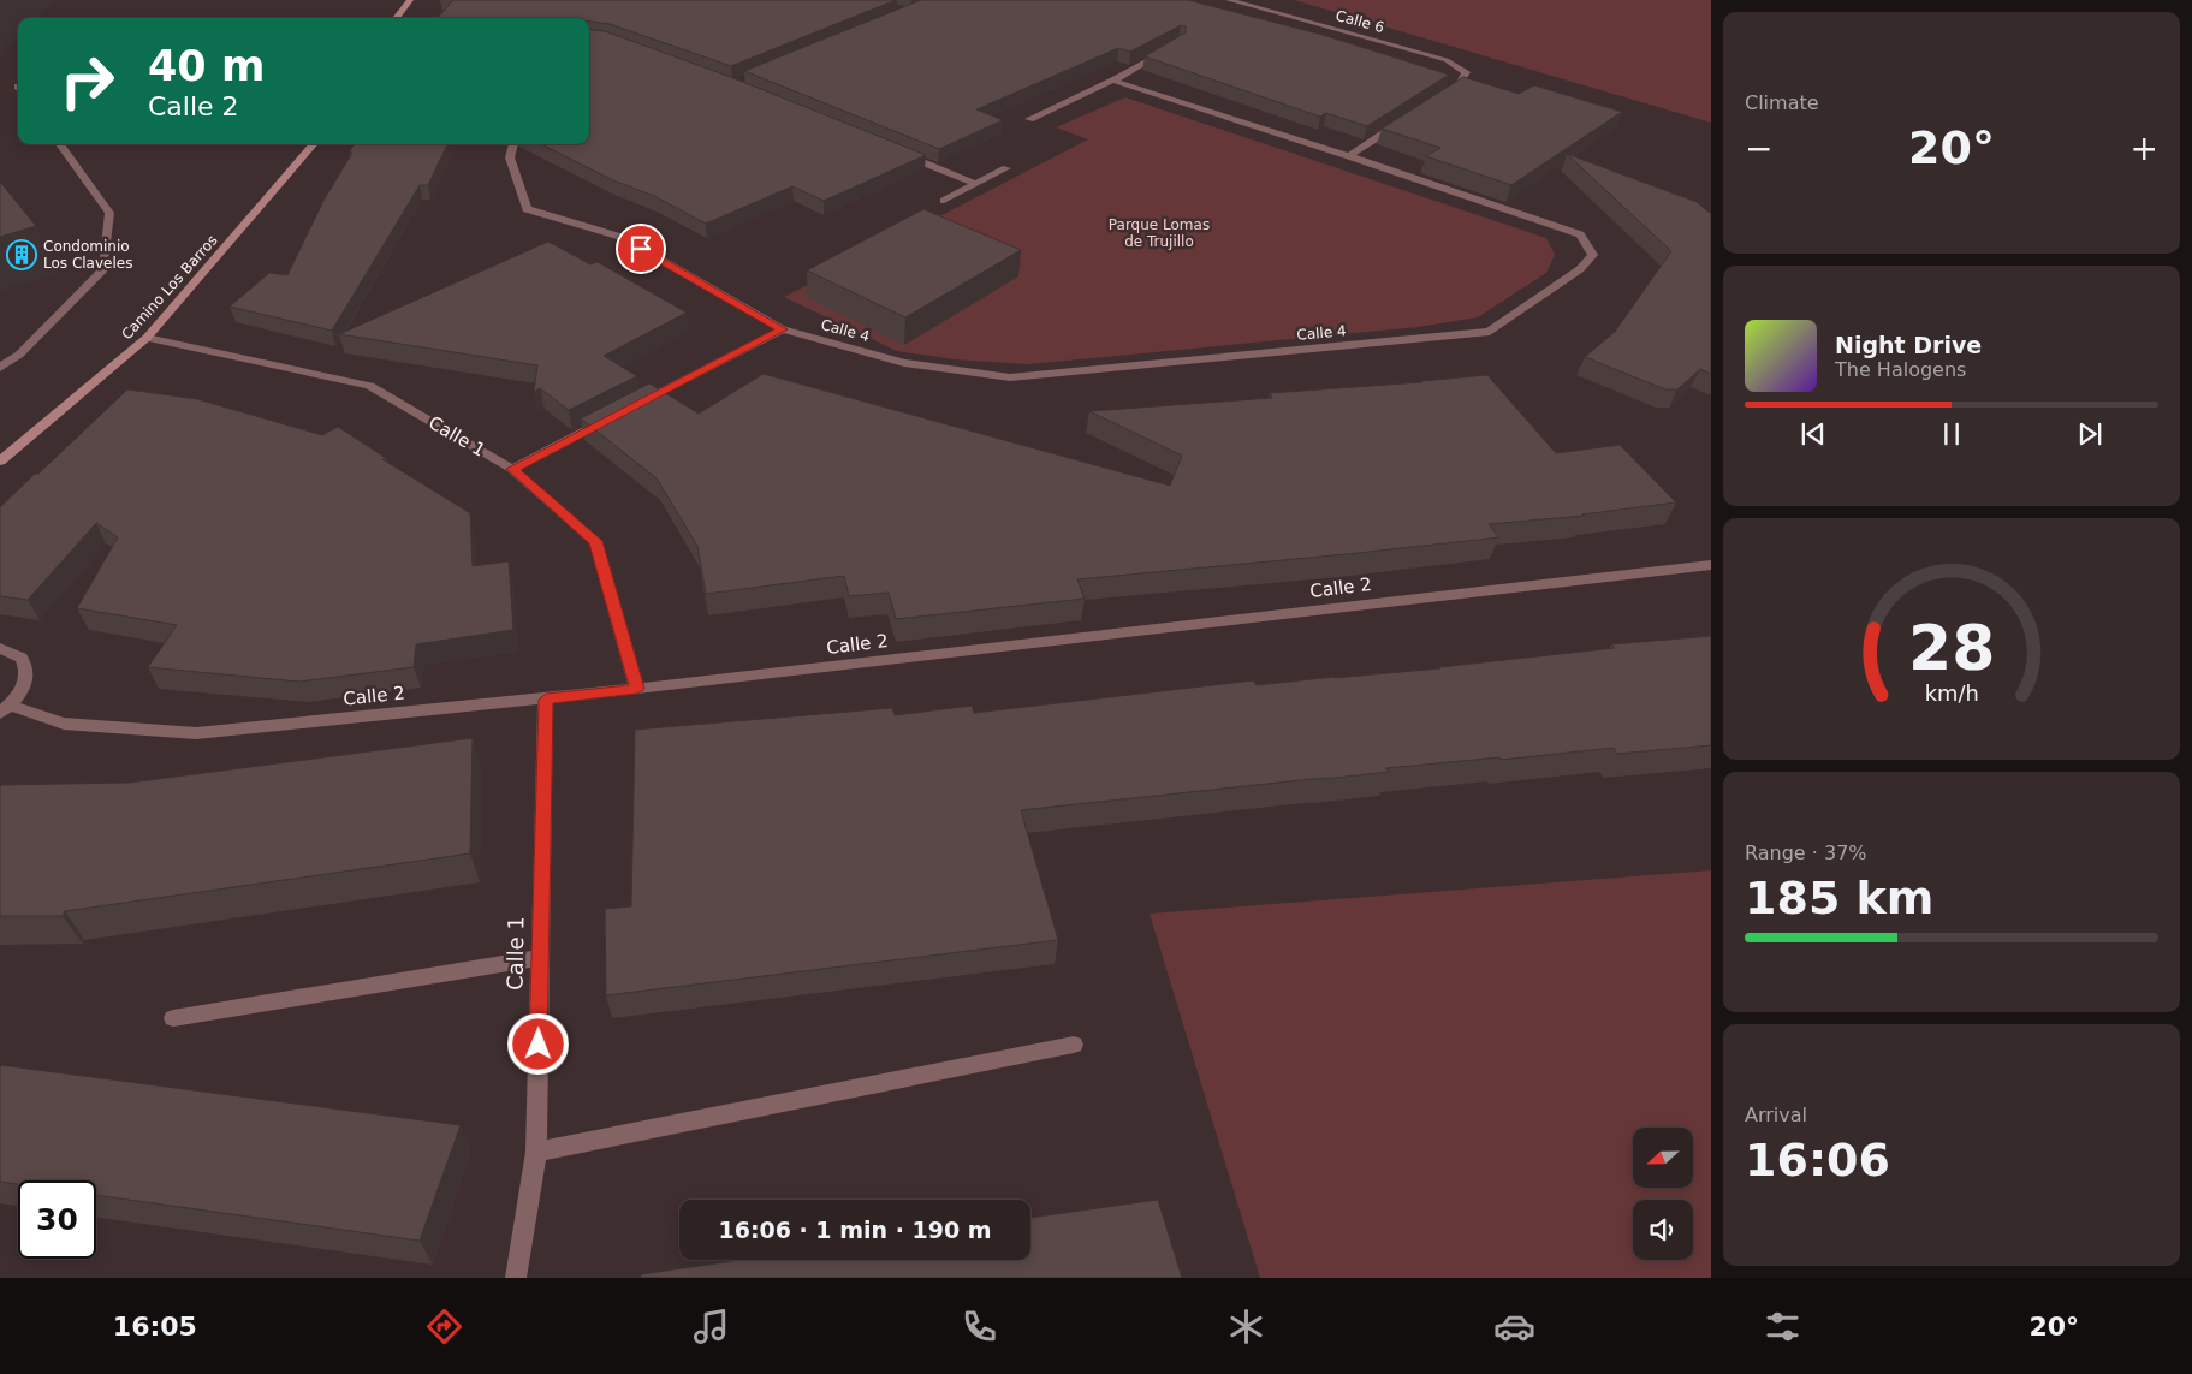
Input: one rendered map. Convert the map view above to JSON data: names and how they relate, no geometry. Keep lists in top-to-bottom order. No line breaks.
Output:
{"streets":{"street":["Calle 6","Camino Los Barros","Calle 4","Calle 1","Calle 2"]},"crossings":[["Camino Los Barros","Calle 1"],["Calle 1","Calle 2"]],"parks":["Parque Lomas de Trujillo"],"places":{"building":["Condominio Los Claveles"]},"north":"left","page":{"tile":["Climate",["Range · 37%","185 km"],["Arrival","16:06"]],"turn":["40 m","Calle 2"],"heat":["−","20°","+"],"song":["Night Drive","The Halogens"],"limit":"30","trip":"16:06 · 1 min · 190 m","tabs":["16:05","20°"],"gauge":["28","km/h"]}}
